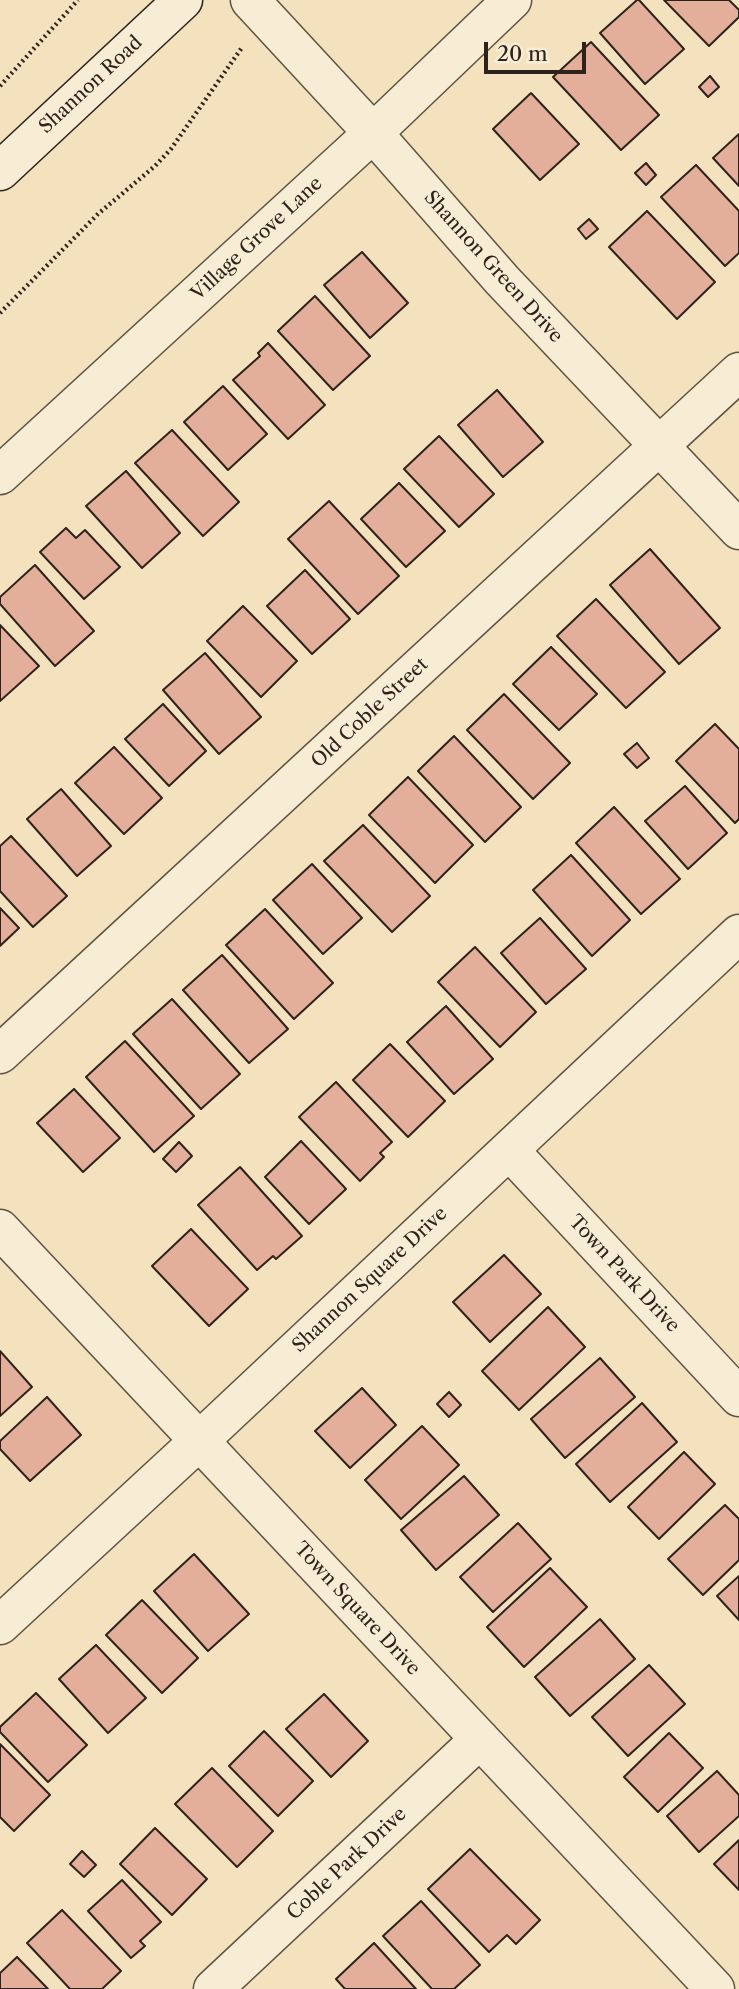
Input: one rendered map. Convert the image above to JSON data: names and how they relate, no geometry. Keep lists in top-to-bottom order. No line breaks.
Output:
{"streets":{"street":["Shannon Road","Village Grove Lane","Shannon Green Drive","Old Coble Street","Town Park Drive","Shannon Square Drive","Town Square Drive","Coble Park Drive"]},"crossings":[["Village Grove Lane","Shannon Green Drive"],["Shannon Green Drive","Old Coble Street"],["Town Park Drive","Shannon Square Drive"],["Shannon Square Drive","Town Square Drive"],["Town Square Drive","Coble Park Drive"]],"scale_bar":"20 m"}
